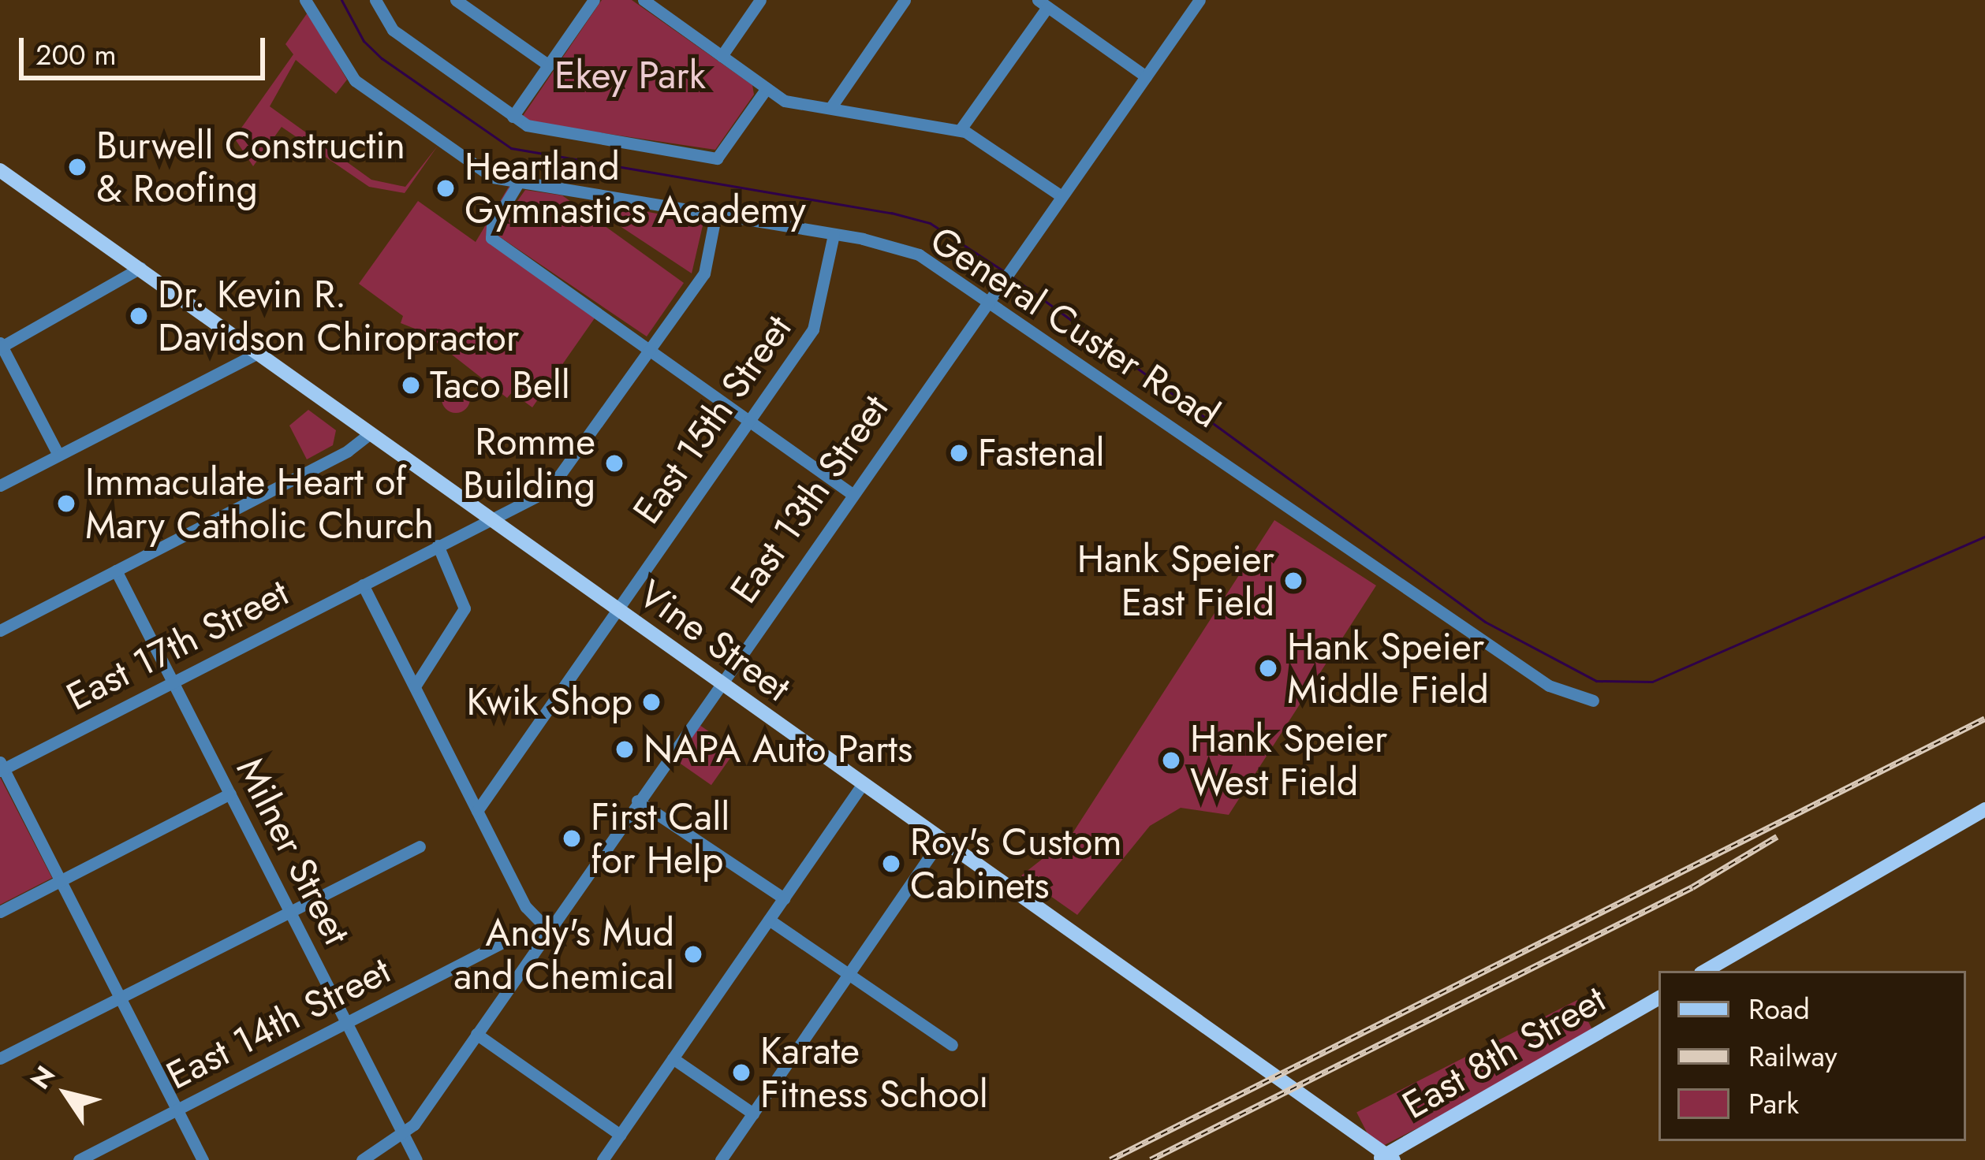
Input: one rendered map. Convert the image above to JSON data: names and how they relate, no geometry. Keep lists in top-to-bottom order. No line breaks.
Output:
{"streets":{"main road":["Vine Street","East 8th Street"],"street":["General Custer Road","East 15th Street","East 13th Street","East 17th Street","Milner Street","East 14th Street"]},"crossings":[["General Custer Road","East 15th Street"],["General Custer Road","East 13th Street"],["General Custer Road","East 17th Street"],["East 15th Street","Vine Street"],["East 13th Street","Vine Street"],["East 13th Street","Milner Street"],["Vine Street","East 17th Street"],["Vine Street","East 8th Street"],["East 17th Street","Milner Street"],["Milner Street","East 14th Street"]],"parks":["Ekey Park"],"places":["Burwell Constructin & Roofing","Heartland Gymnastics Academy","Dr. Kevin R. Davidson Chiropractor","Taco Bell","Fastenal","Romme Building","Immaculate Heart of Mary Catholic Church","Hank Speier East Field","Hank Speier Middle Field","Kwik Shop","NAPA Auto Parts","Hank Speier West Field","First Call for Help","Roy's Custom Cabinets","Andy's Mud and Chemical","Karate Fitness School"],"legend":["Road","Railway","Park"],"scale_bar":"200 m","north":"top left"}
